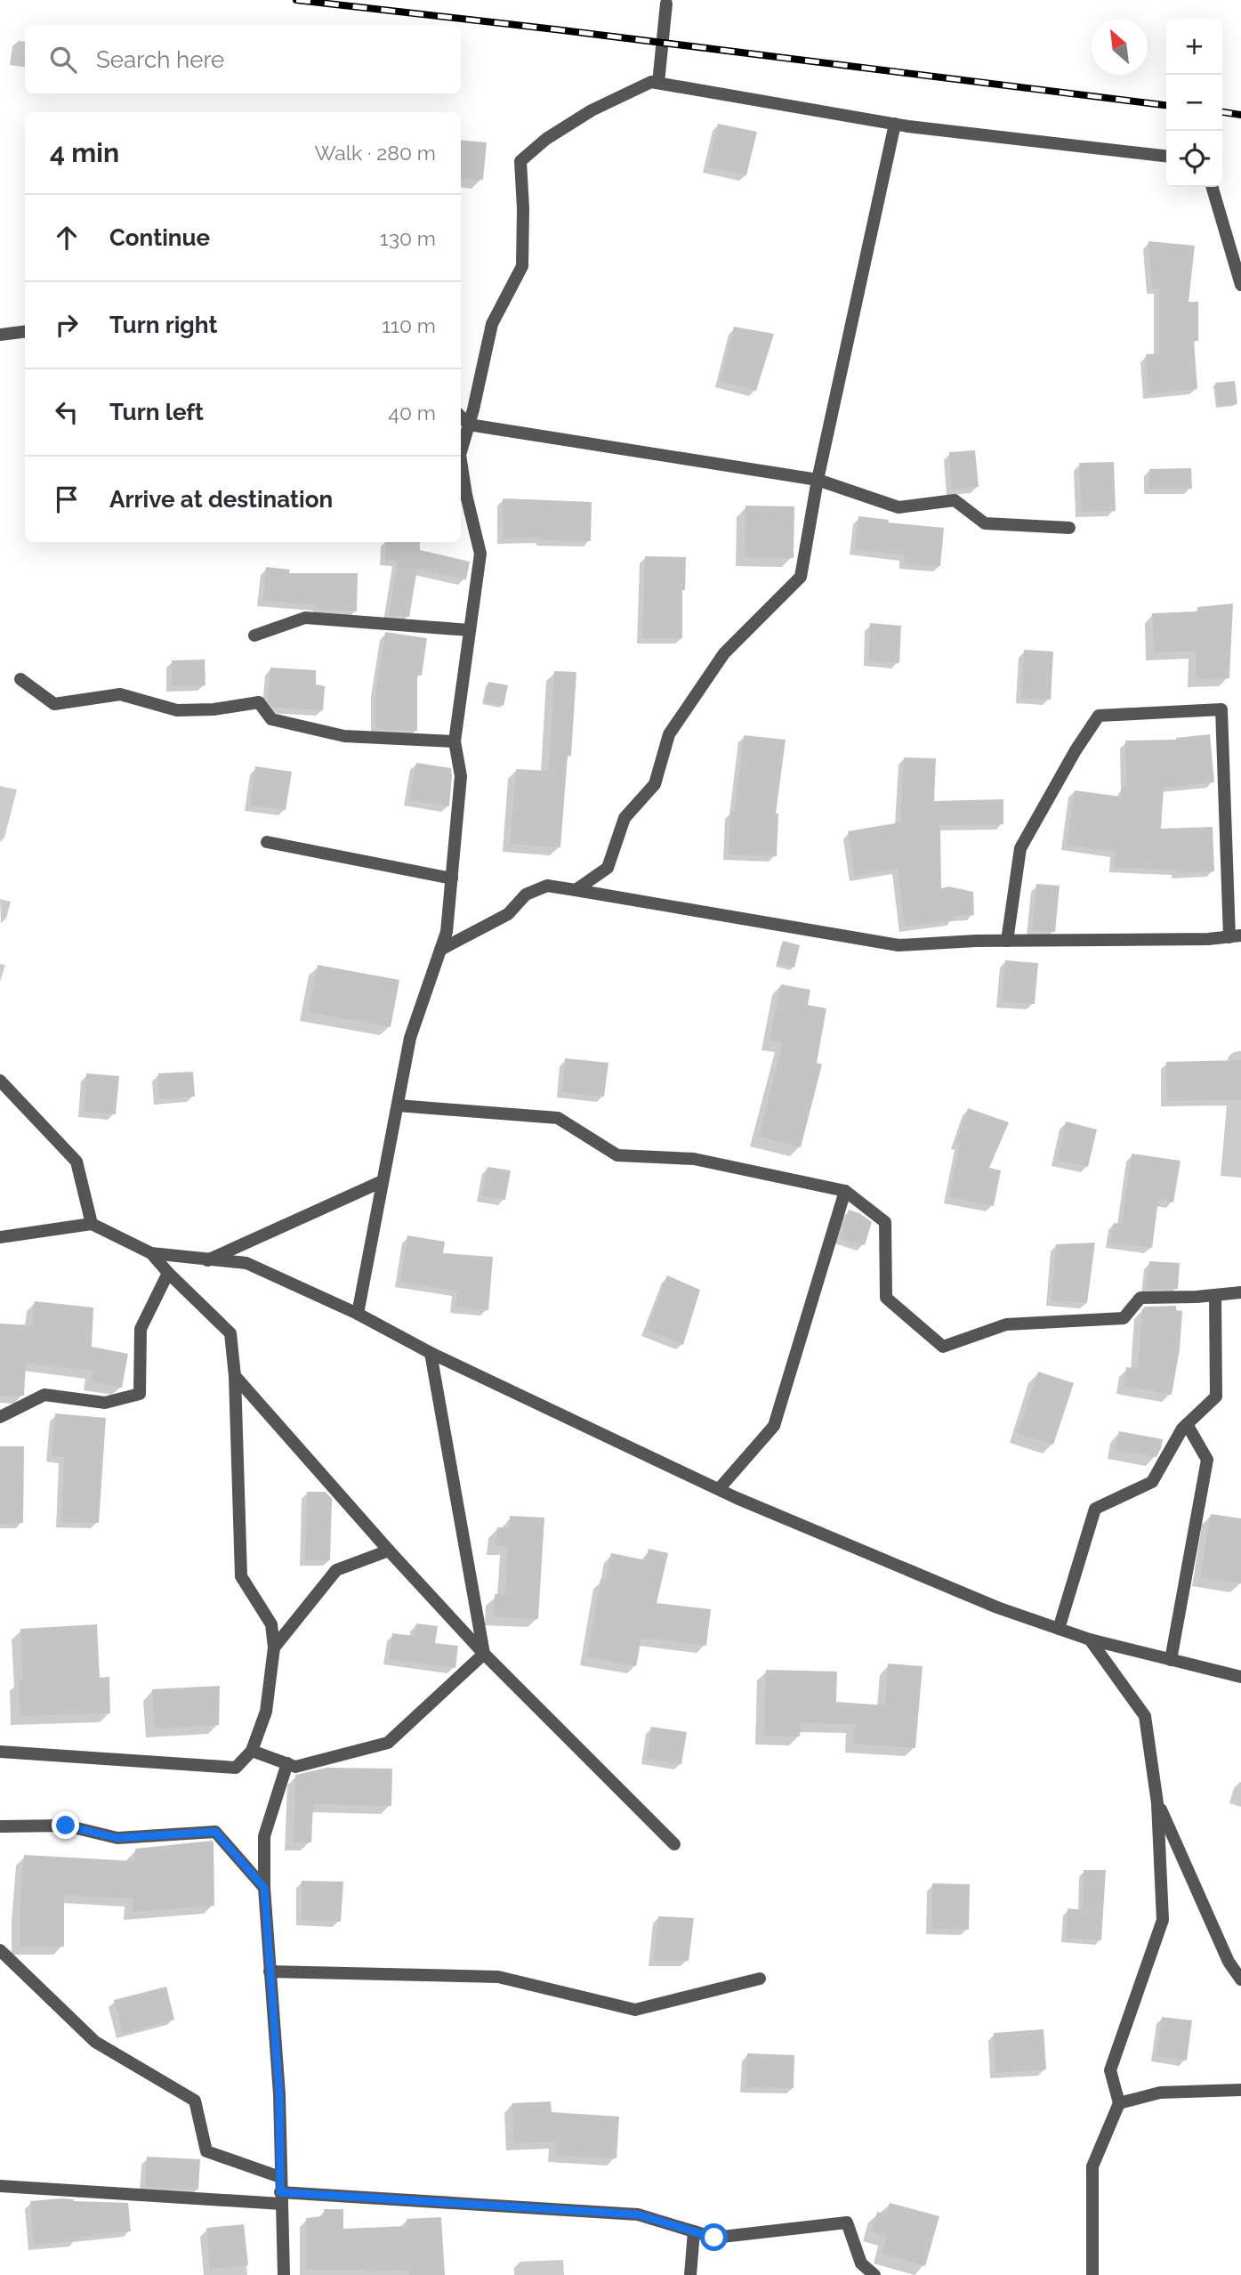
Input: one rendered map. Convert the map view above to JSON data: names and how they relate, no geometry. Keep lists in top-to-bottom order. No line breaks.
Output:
{"north":"top left","page":{"map_buttons":["+","−"],"search":"Search here","heading":["4 min","Walk · 280 m"],"list":[["Continue","130 m"],["Turn right","110 m"],["Turn left","40 m"],"Arrive at destination"]}}
